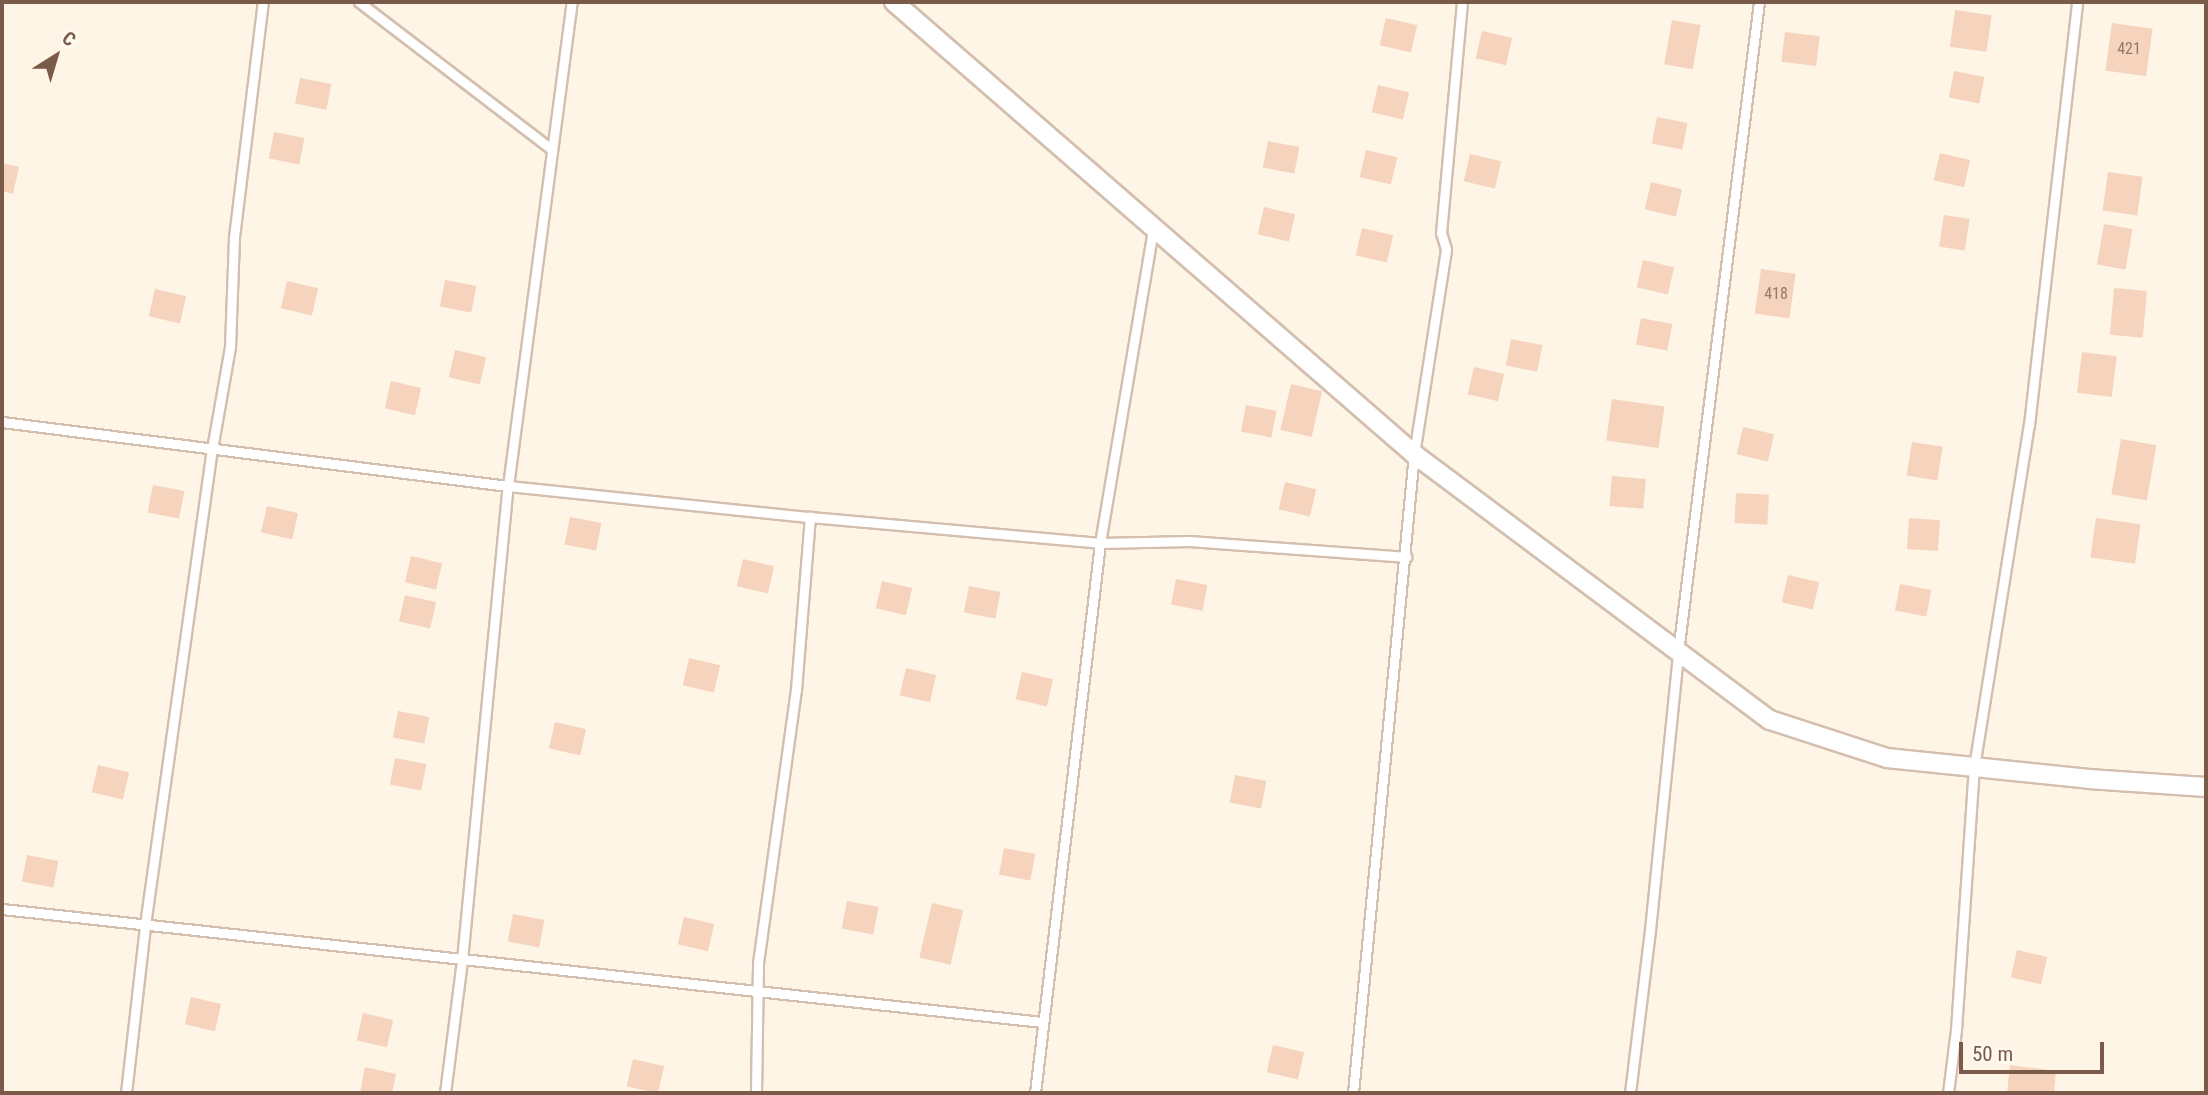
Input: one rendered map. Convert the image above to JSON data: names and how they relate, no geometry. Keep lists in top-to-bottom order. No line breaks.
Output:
{"house_numbers":["421","418"],"scale_bar":"50 m","north":"top right"}
